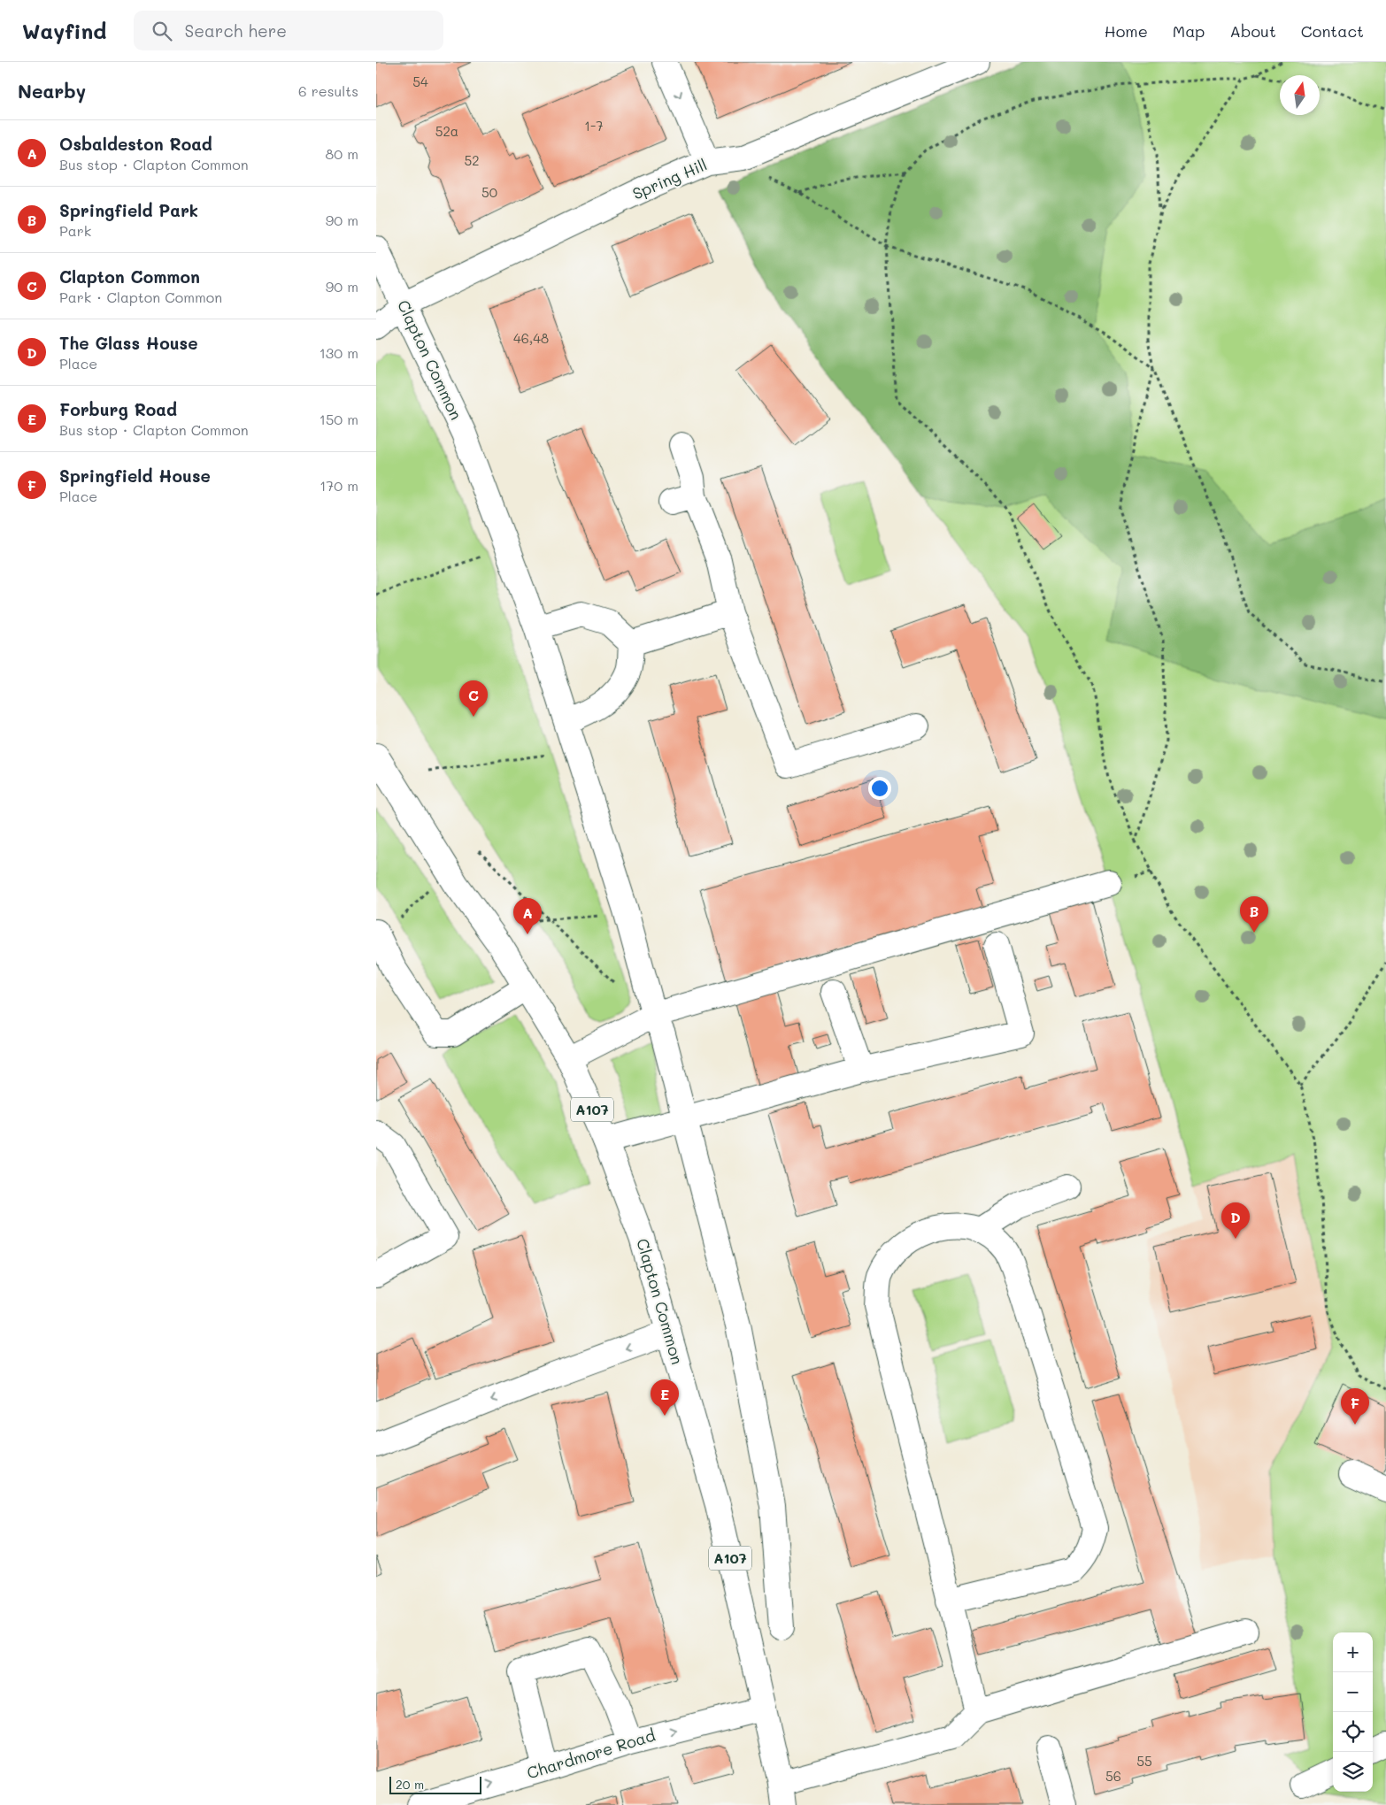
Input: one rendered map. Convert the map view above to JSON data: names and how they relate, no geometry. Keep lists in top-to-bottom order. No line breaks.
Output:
{"streets":{"main road":["Spring Hill","Clapton Common","A107","Chardmore Road"]},"crossings":[["Spring Hill","Clapton Common"],["Clapton Common","A107"],["Clapton Common","Chardmore Road"],["A107","Chardmore Road"]],"one_way":["Chardmore Road"],"house_numbers":["54","1-7","52a","52","50","46,48","55","56"],"scale_bar":"20 m","north":"top","page":{"header":"Wayfind","search":"Search here","nav":["Home","Map","About","Contact"],"heading":["Nearby","6 results"],"list":[{"mark":"A","name":"Osbaldeston Road","note":"Bus stop · Clapton Common","value":"80 m"},{"mark":"B","name":"Springfield Park","note":"Park","value":"90 m"},{"mark":"C","name":"Clapton Common","note":"Park · Clapton Common","value":"90 m"},{"mark":"D","name":"The Glass House","note":"Place","value":"130 m"},{"mark":"E","name":"Forburg Road","note":"Bus stop · Clapton Common","value":"150 m"},{"mark":"F","name":"Springfield House","note":"Place","value":"170 m"}],"pins":["C","B","A","D","E","F"],"map_buttons":["+","−"],"scale":"20 m"}}
